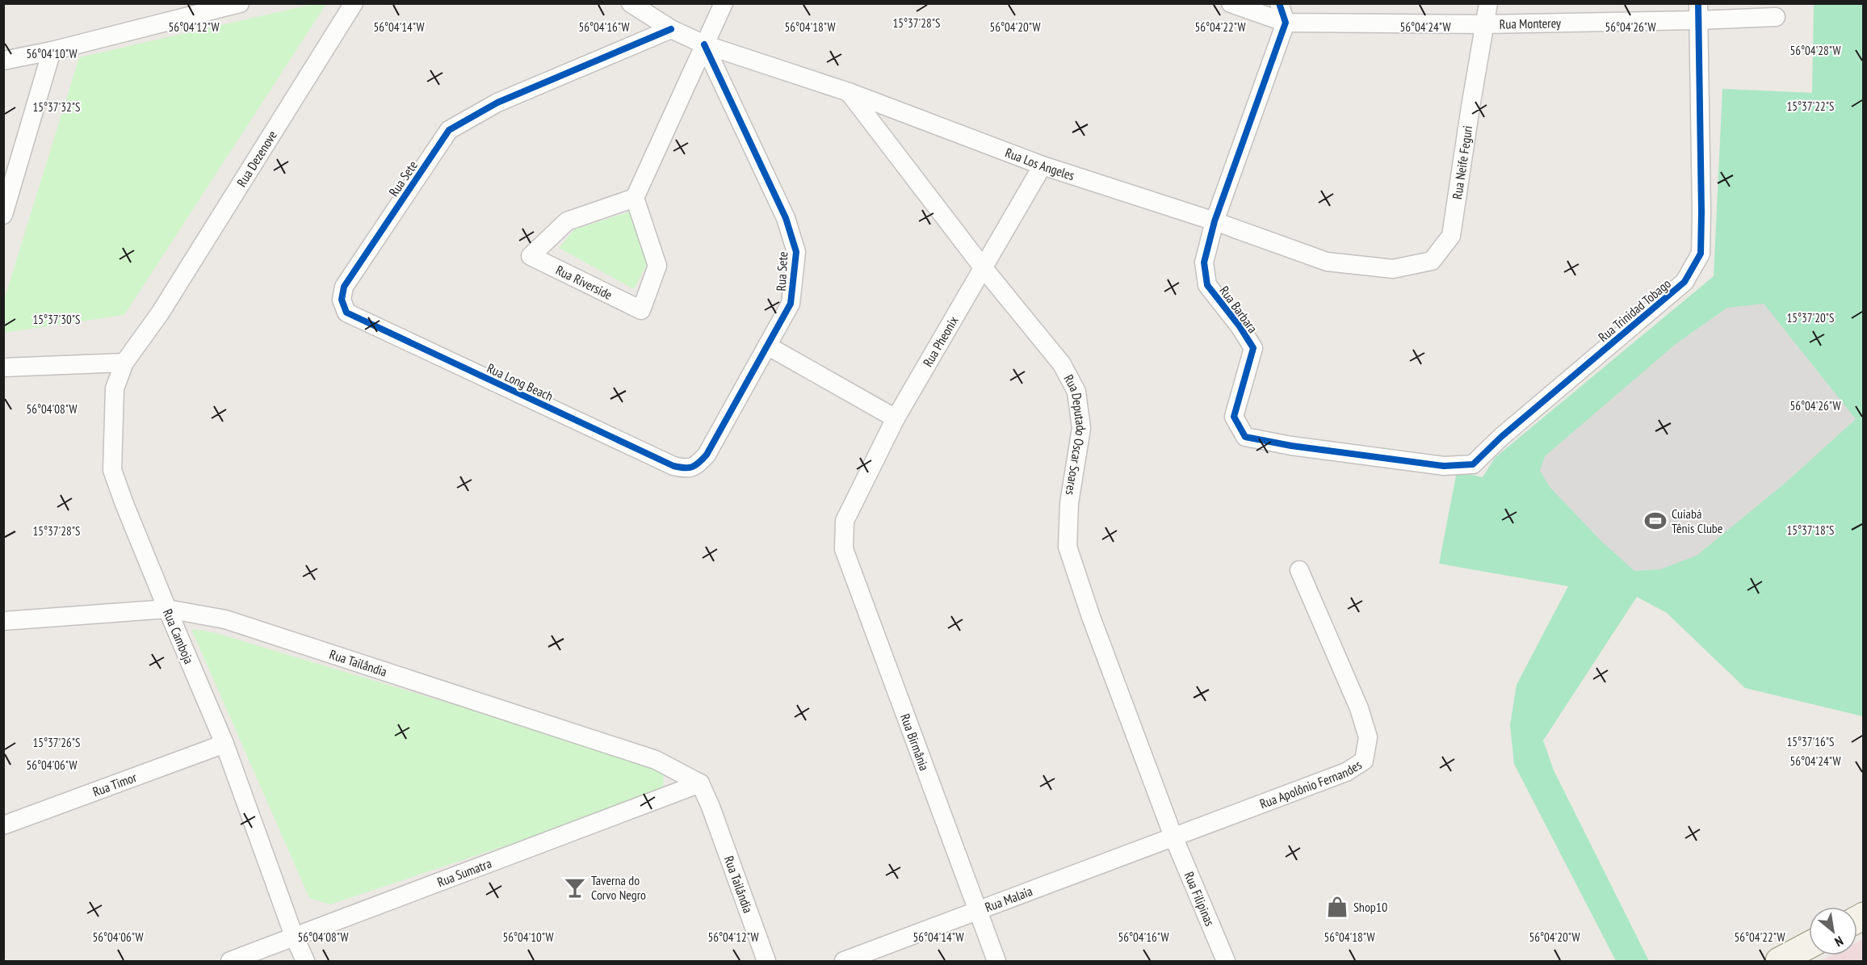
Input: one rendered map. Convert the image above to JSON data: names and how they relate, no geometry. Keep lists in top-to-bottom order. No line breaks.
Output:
{"streets":{"street":["Rua Monterey","Rua Dezenove","Rua Neife Feguri","Rua Los Angeles","Rua Sete","Rua Riverside","Rua Barbara","Rua Trinidad Tobago","Rua Pheonix","Rua Long Beach","Rua Deputado Oscar Soares","Rua Camboja","Rua Tailândia","Rua Birmânia","Rua Apolônio Fernandes","Rua Timor","Rua Sumatra","Rua Malaia","Rua Filipinas"]},"crossings":[["Rua Monterey","Rua Neife Feguri"],["Rua Monterey","Rua Barbara"],["Rua Monterey","Rua Trinidad Tobago"],["Rua Dezenove","Rua Camboja"],["Rua Neife Feguri","Rua Los Angeles"],["Rua Los Angeles","Rua Sete"],["Rua Los Angeles","Rua Barbara"],["Rua Los Angeles","Rua Pheonix"],["Rua Los Angeles","Rua Deputado Oscar Soares"],["Rua Sete","Rua Long Beach"],["Rua Barbara","Rua Trinidad Tobago"],["Rua Pheonix","Rua Deputado Oscar Soares"],["Rua Pheonix","Rua Birmânia"],["Rua Deputado Oscar Soares","Rua Apolônio Fernandes"],["Rua Deputado Oscar Soares","Rua Malaia"],["Rua Deputado Oscar Soares","Rua Filipinas"],["Rua Camboja","Rua Tailândia"],["Rua Camboja","Rua Timor"],["Rua Camboja","Rua Sumatra"],["Rua Tailândia","Rua Sumatra"],["Rua Birmânia","Rua Malaia"],["Rua Apolônio Fernandes","Rua Malaia"],["Rua Apolônio Fernandes","Rua Filipinas"],["Rua Malaia","Rua Filipinas"]],"places":{"sports":["Cuiabá Tênis Clube"],"bar":["Taverna do Corvo Negro"],"shop":["Shop10"]},"north":"bottom right","coordinates":["15°37'28\"S","56°04'24\"W","56°04'12\"W","56°04'14\"W","56°04'16\"W","56°04'18\"W","56°04'20\"W","56°04'22\"W","56°04'26\"W","56°04'28\"W","56°04'10\"W","15°37'22\"S","15°37'32\"S","15°37'20\"S","15°37'30\"S","56°04'08\"W","15°37'18\"S","15°37'16\"S","15°37'26\"S","56°04'06\"W"]}
